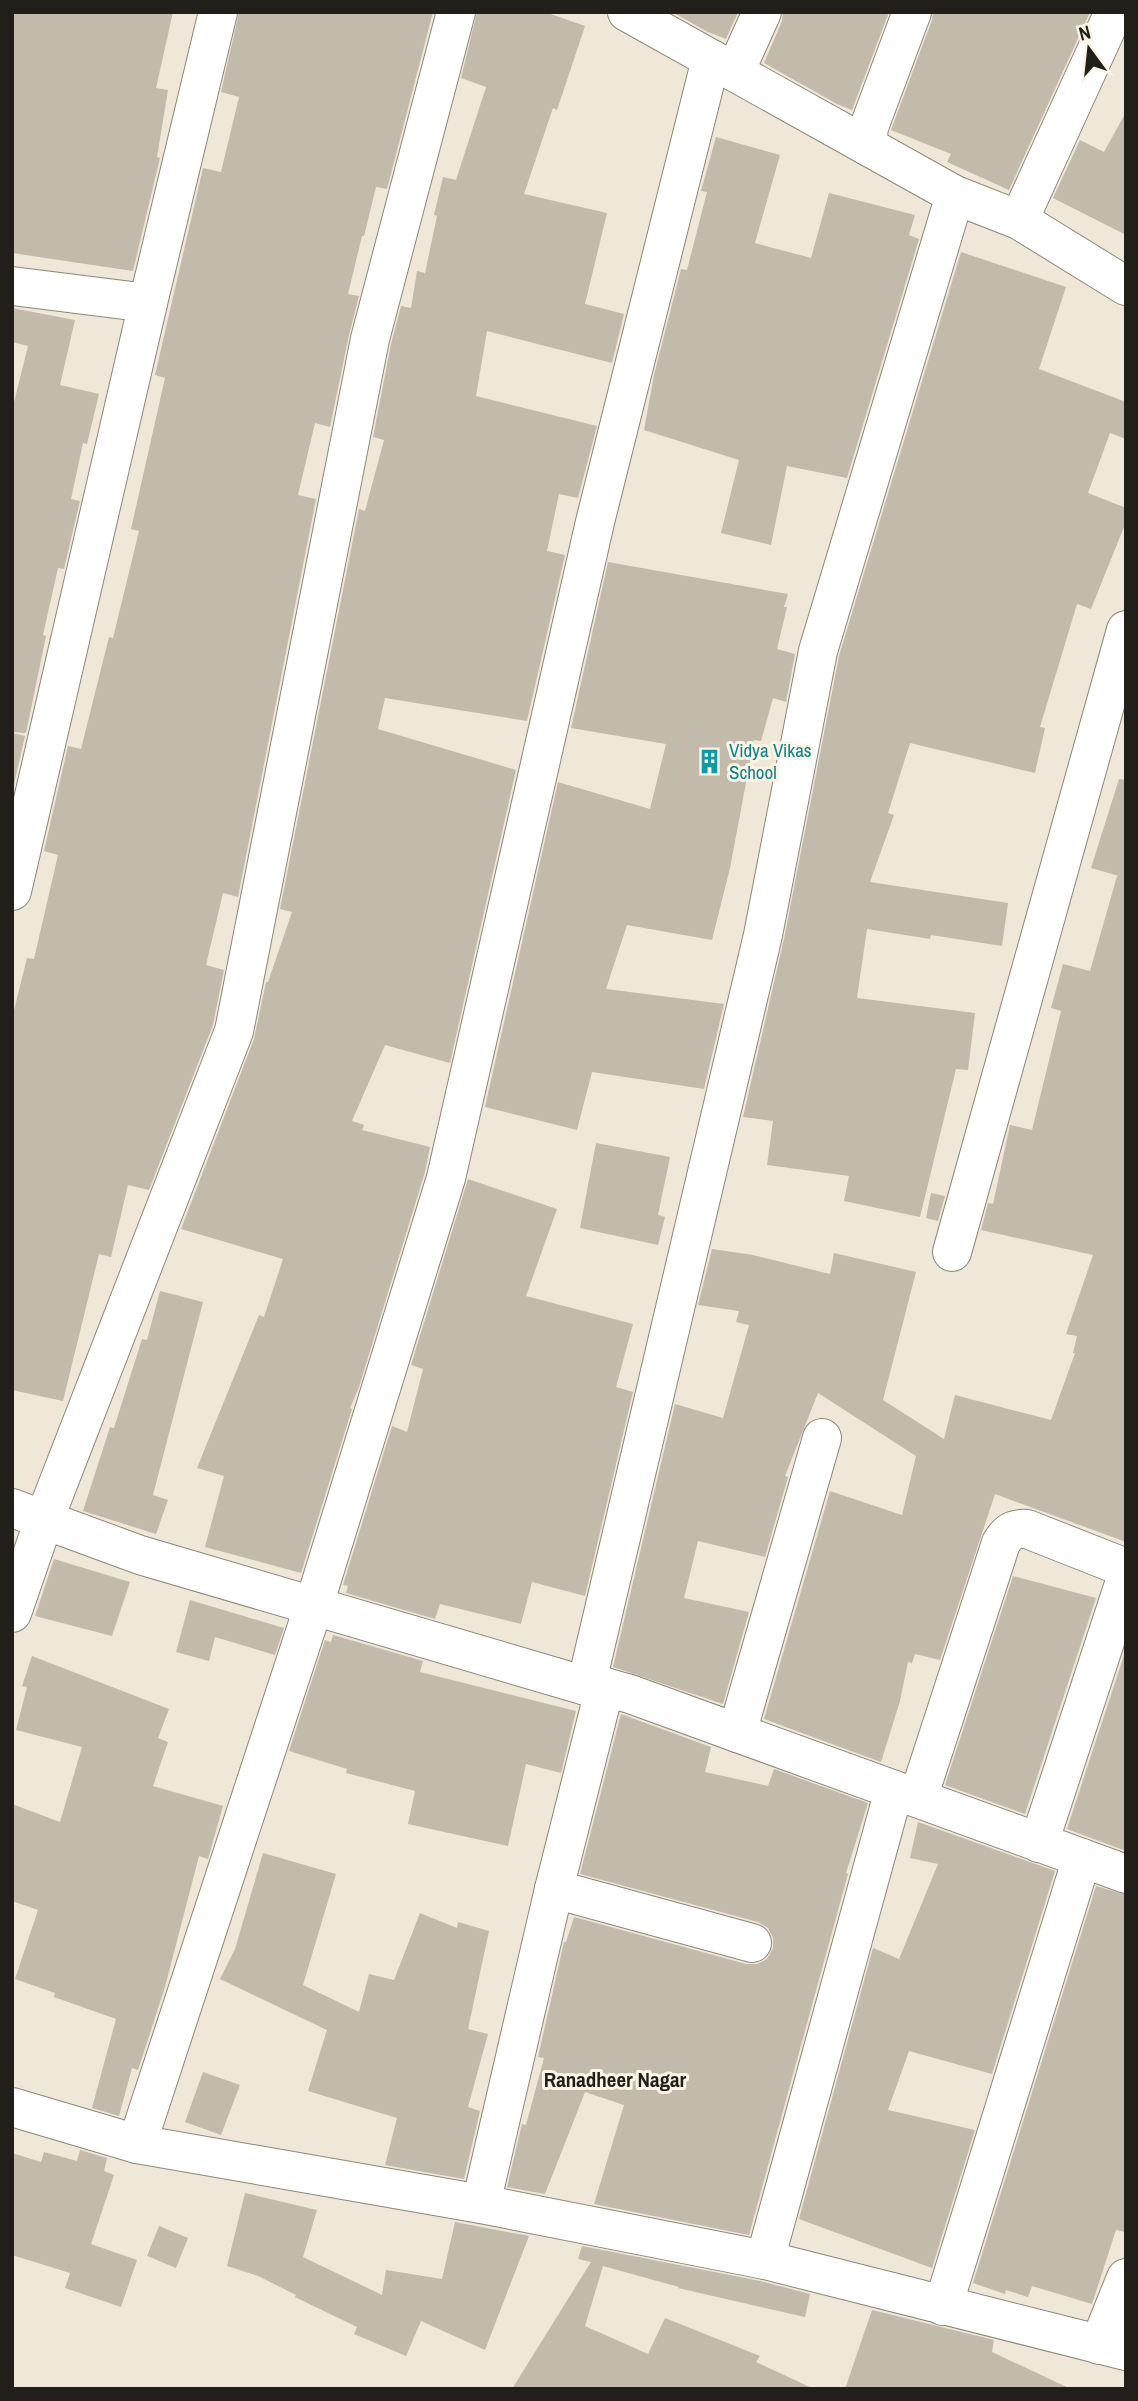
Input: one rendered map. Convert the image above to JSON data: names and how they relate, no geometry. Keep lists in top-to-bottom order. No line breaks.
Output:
{"districts":["Ranadheer Nagar"],"places":{"building":["Vidya Vikas School"]},"north":"top"}
